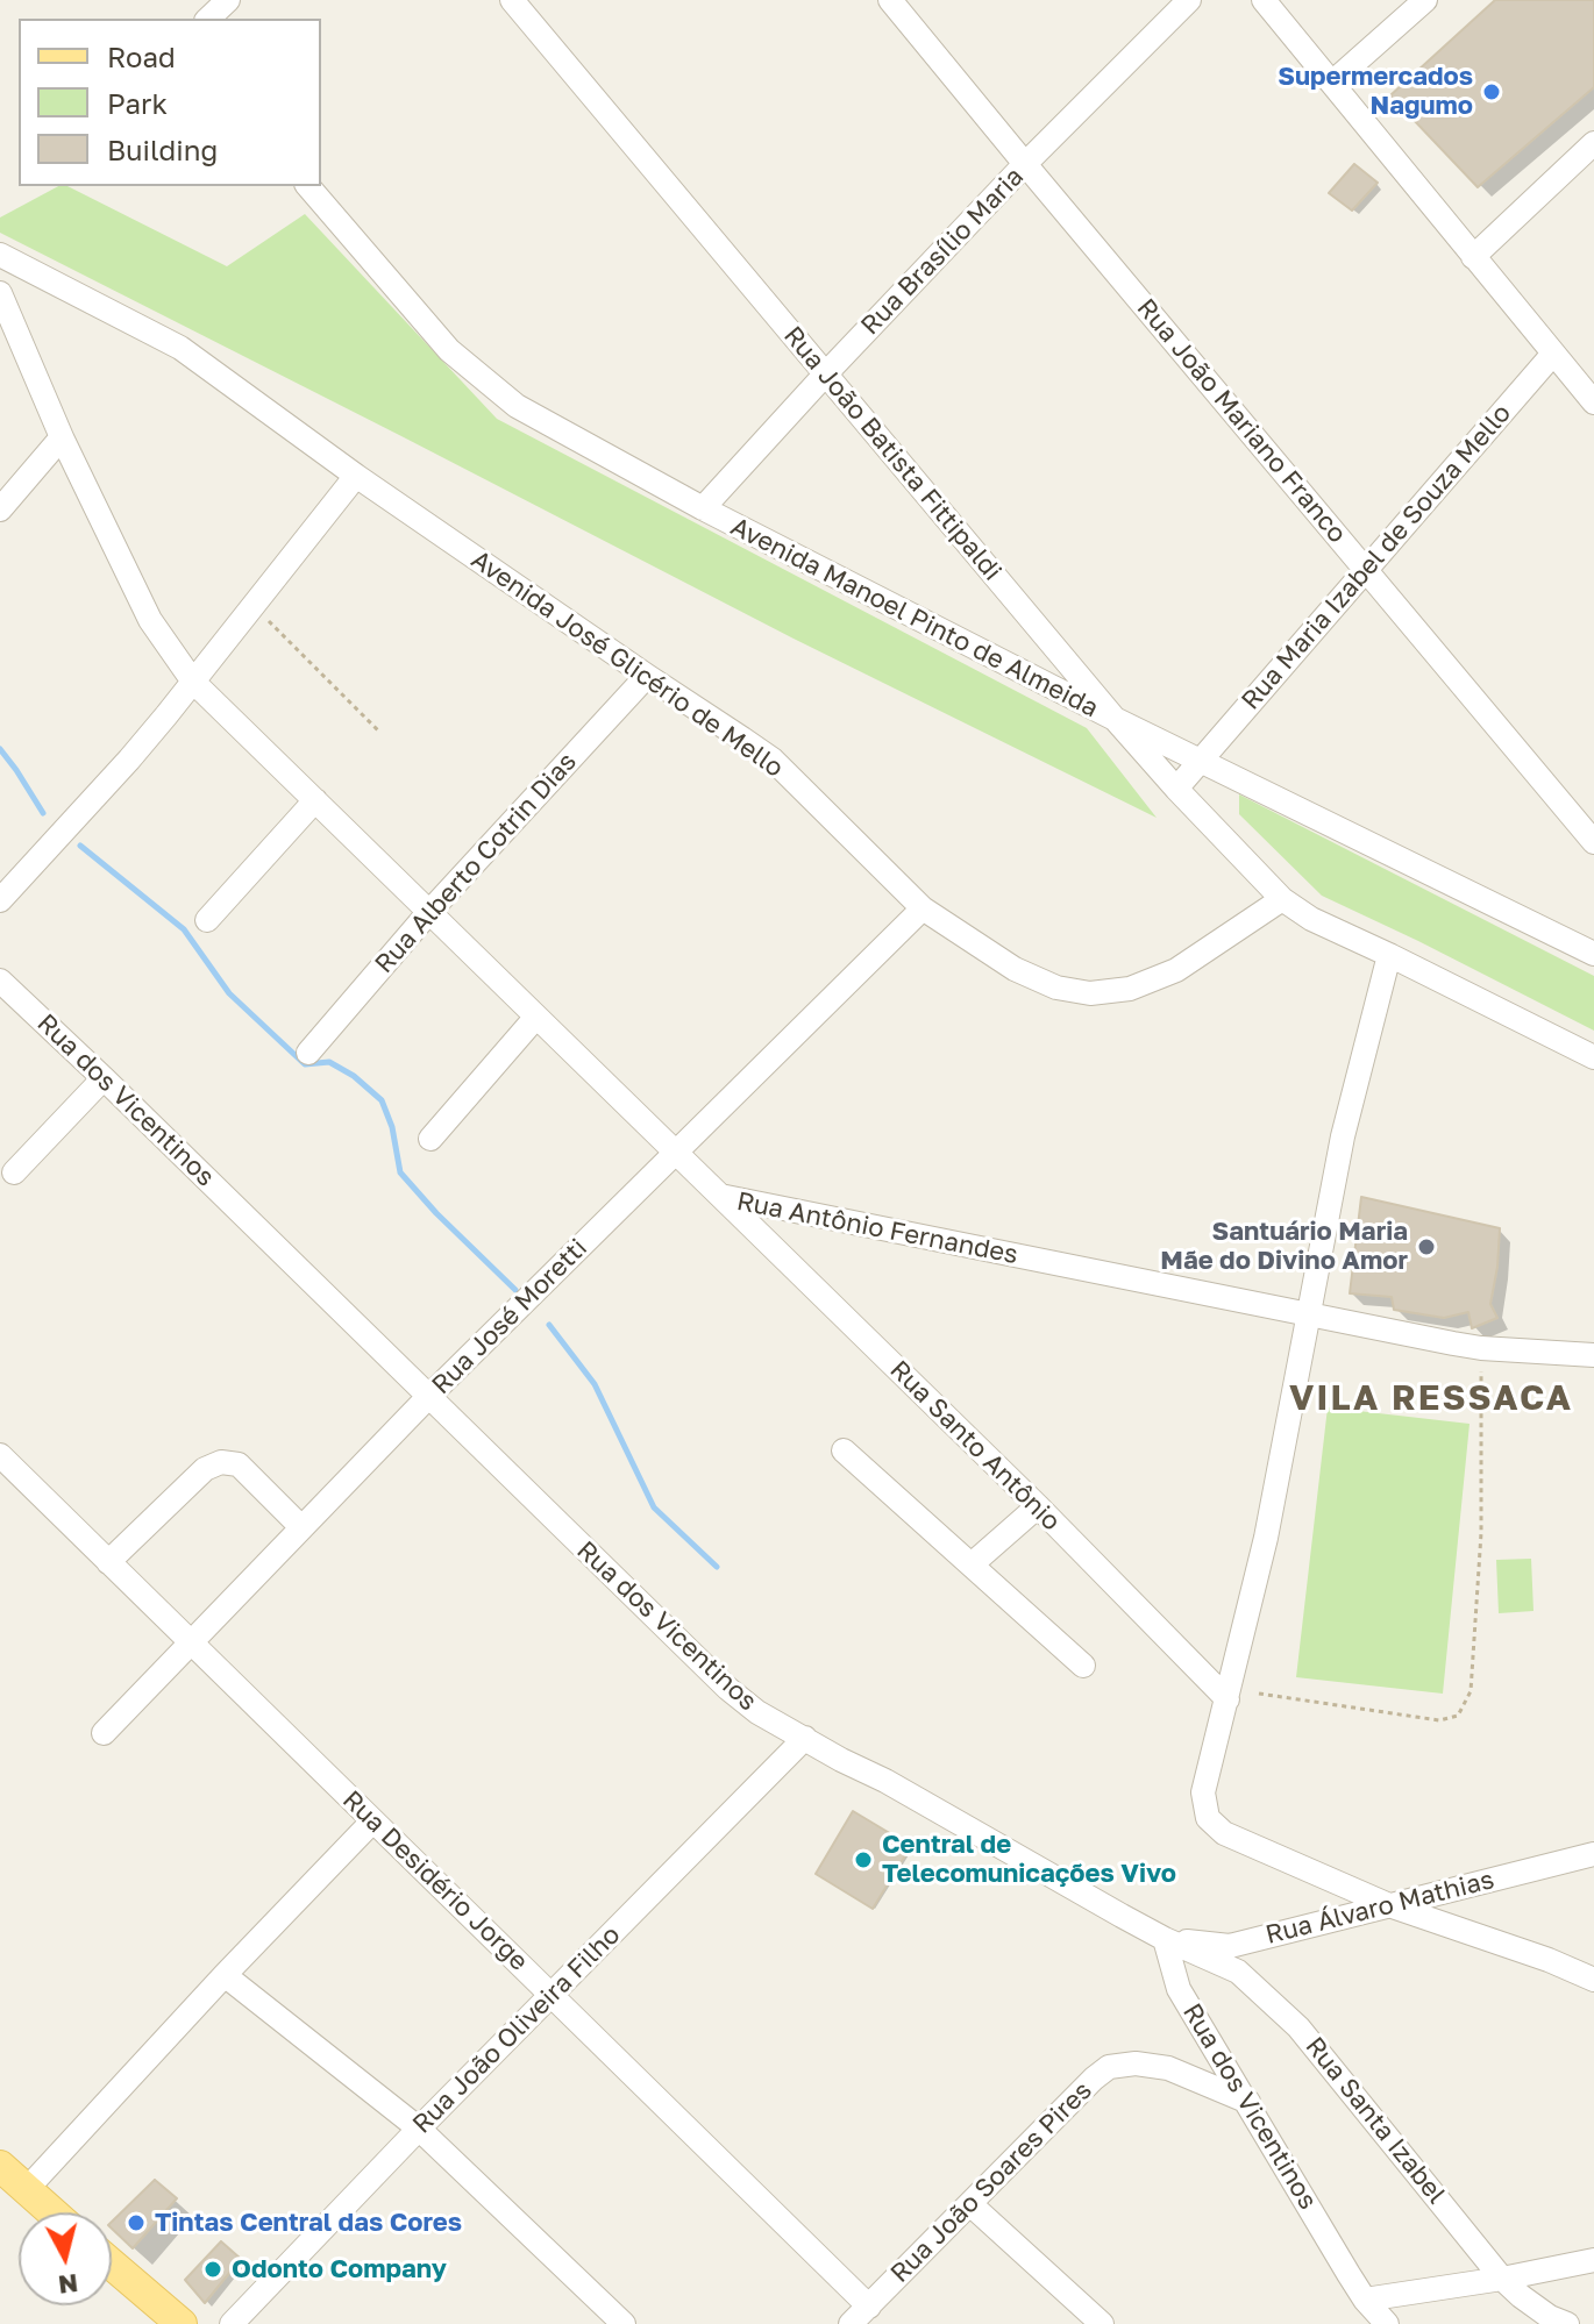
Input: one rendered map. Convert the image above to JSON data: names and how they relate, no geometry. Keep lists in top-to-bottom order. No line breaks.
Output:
{"streets":{"street":["Rua Brasílio Maria","Rua João Mariano Franco","Rua João Batista Fittipaldi","Rua Maria Izabel de Souza Mello","Avenida Manoel Pinto de Almeida","Avenida José Glicério de Mello","Rua Alberto Cotrin Dias","Rua dos Vicentinos","Rua Antônio Fernandes","Rua José Moretti","Rua Santo Antônio","Rua Desidério Jorge","Rua Álvaro Mathias","Rua João Oliveira Filho","Rua Santa Izabel","Rua João Soares Pires"]},"crossings":[["Rua Brasílio Maria","Rua João Mariano Franco"],["Rua Brasílio Maria","Rua João Batista Fittipaldi"],["Rua Brasílio Maria","Avenida Manoel Pinto de Almeida"],["Rua João Mariano Franco","Rua Maria Izabel de Souza Mello"],["Rua João Batista Fittipaldi","Rua Maria Izabel de Souza Mello"],["Rua João Batista Fittipaldi","Avenida Manoel Pinto de Almeida"],["Rua João Batista Fittipaldi","Avenida José Glicério de Mello"],["Rua Maria Izabel de Souza Mello","Avenida Manoel Pinto de Almeida"],["Avenida José Glicério de Mello","Rua Alberto Cotrin Dias"],["Avenida José Glicério de Mello","Rua José Moretti"],["Rua Alberto Cotrin Dias","Rua Antônio Fernandes"],["Rua dos Vicentinos","Rua José Moretti"],["Rua dos Vicentinos","Rua Álvaro Mathias"],["Rua dos Vicentinos","Rua João Oliveira Filho"],["Rua dos Vicentinos","Rua Santa Izabel"],["Rua dos Vicentinos","Rua João Soares Pires"],["Rua Antônio Fernandes","Rua José Moretti"],["Rua Antônio Fernandes","Rua Santo Antônio"],["Rua José Moretti","Rua Desidério Jorge"],["Rua Desidério Jorge","Rua João Oliveira Filho"],["Rua Desidério Jorge","Rua João Soares Pires"],["Rua Álvaro Mathias","Rua Santa Izabel"]],"districts":["VILA RESSACA"],"places":["Supermercados Nagumo","Santuário Maria Mãe do Divino Amor","Central de Telecomunicações Vivo","Tintas Central das Cores","Odonto Company"],"legend":["Road","Park","Building"],"north":"bottom"}
